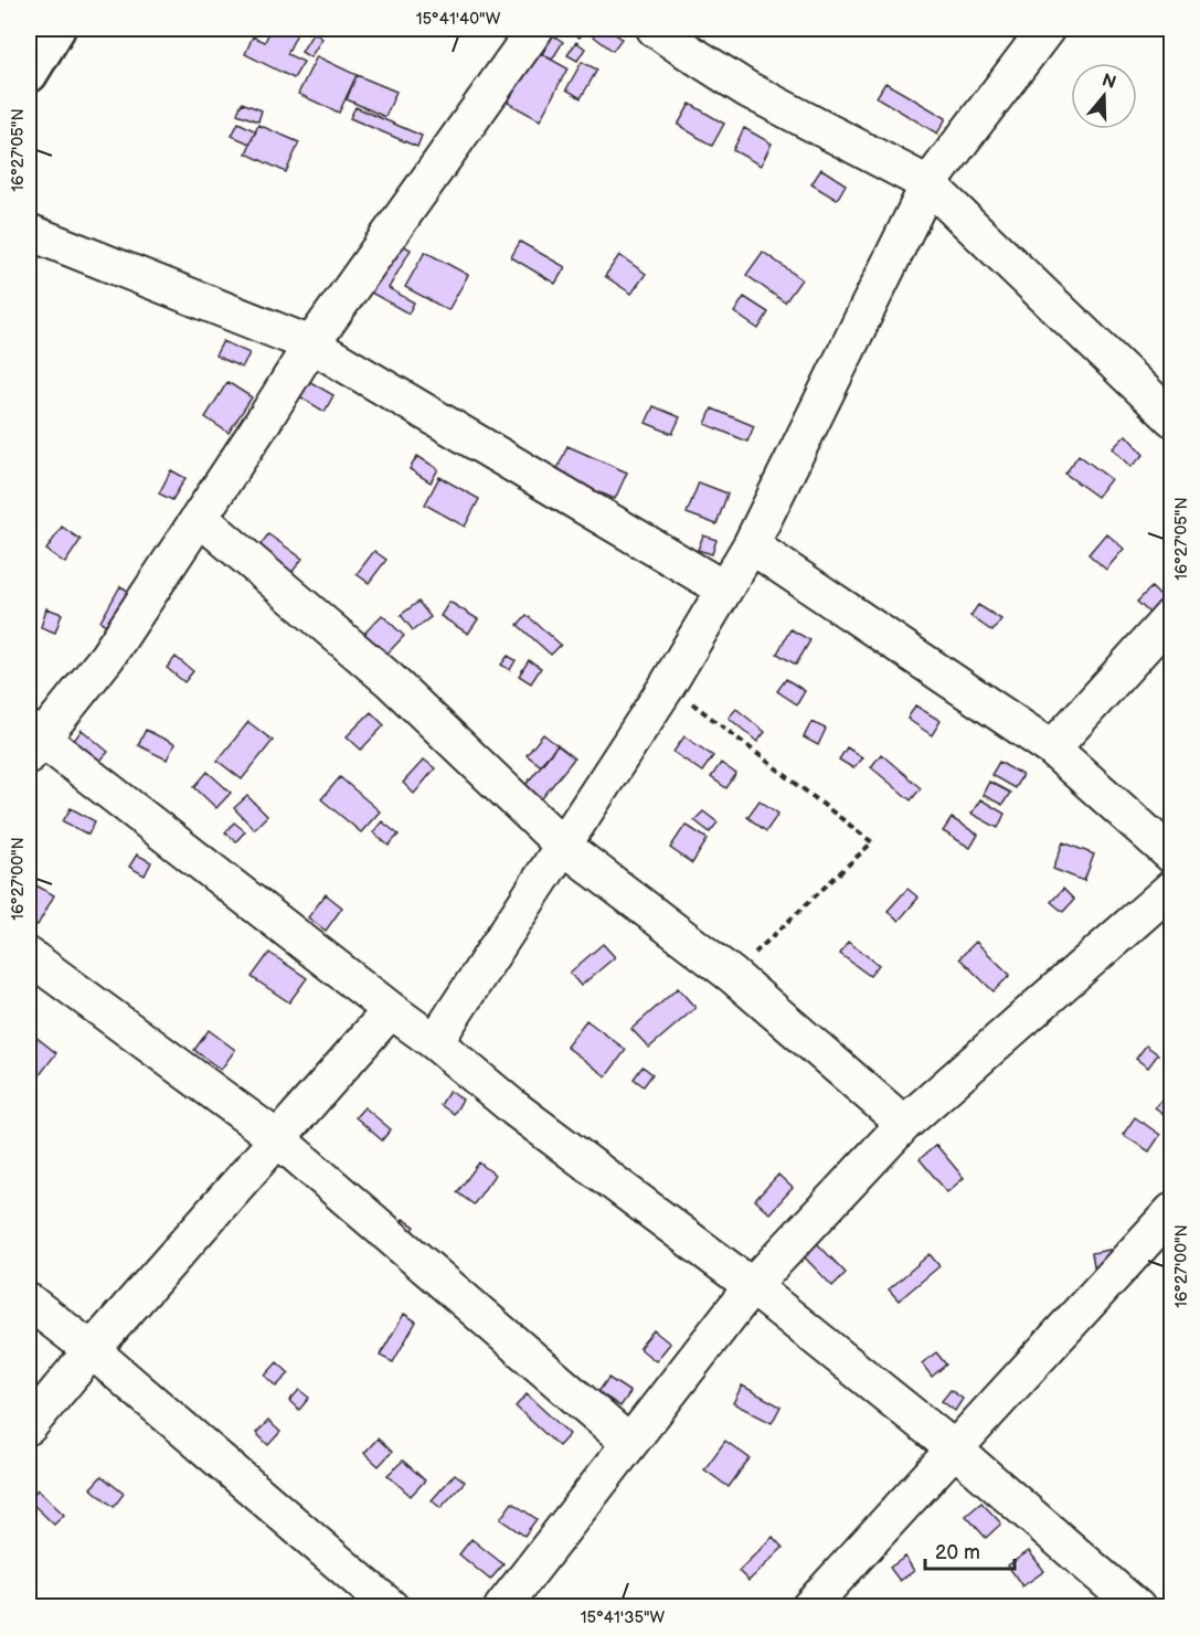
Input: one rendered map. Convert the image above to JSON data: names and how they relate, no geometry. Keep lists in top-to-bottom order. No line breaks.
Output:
{"scale_bar":"20 m","north":"top","coordinates":["15°41'40\"W","16°27'05\"N","16°27'00\"N","15°41'35\"W"]}
